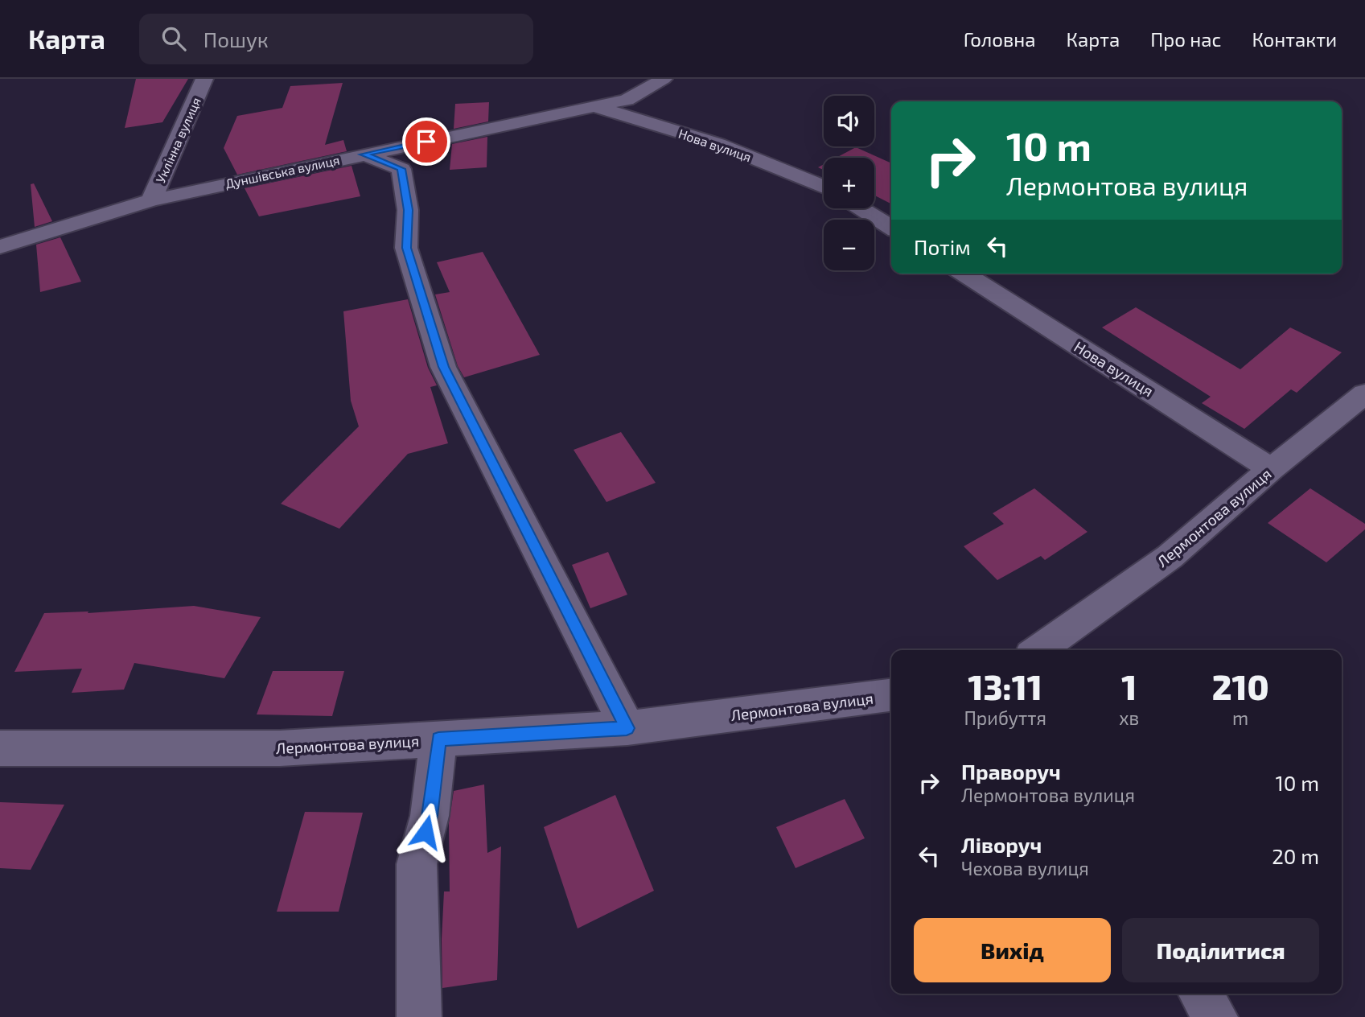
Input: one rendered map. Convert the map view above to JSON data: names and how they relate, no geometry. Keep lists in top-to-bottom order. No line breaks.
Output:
{"streets":{"street":["Уклінна вулиця","Нова вулиця","Дуншівська вулиця","Лермонтова вулиця"]},"crossings":[["Уклінна вулиця","Дуншівська вулиця"],["Нова вулиця","Дуншівська вулиця"],["Нова вулиця","Лермонтова вулиця"]],"page":{"header":"Карта","search":"Пошук","nav":["Головна","Карта","Про нас","Контакти"],"map_buttons":["+","−"],"turn":["10 m","Лермонтова вулиця"],"then":"Потім","eta":["13:11","Прибуття","1","хв","210","m"],"list":[{"name":"Праворуч","note":"Лермонтова вулиця","value":"10 m"},{"name":"Ліворуч","note":"Чехова вулиця","value":"20 m"}],"buttons":["Вихід","Поділитися"]}}
